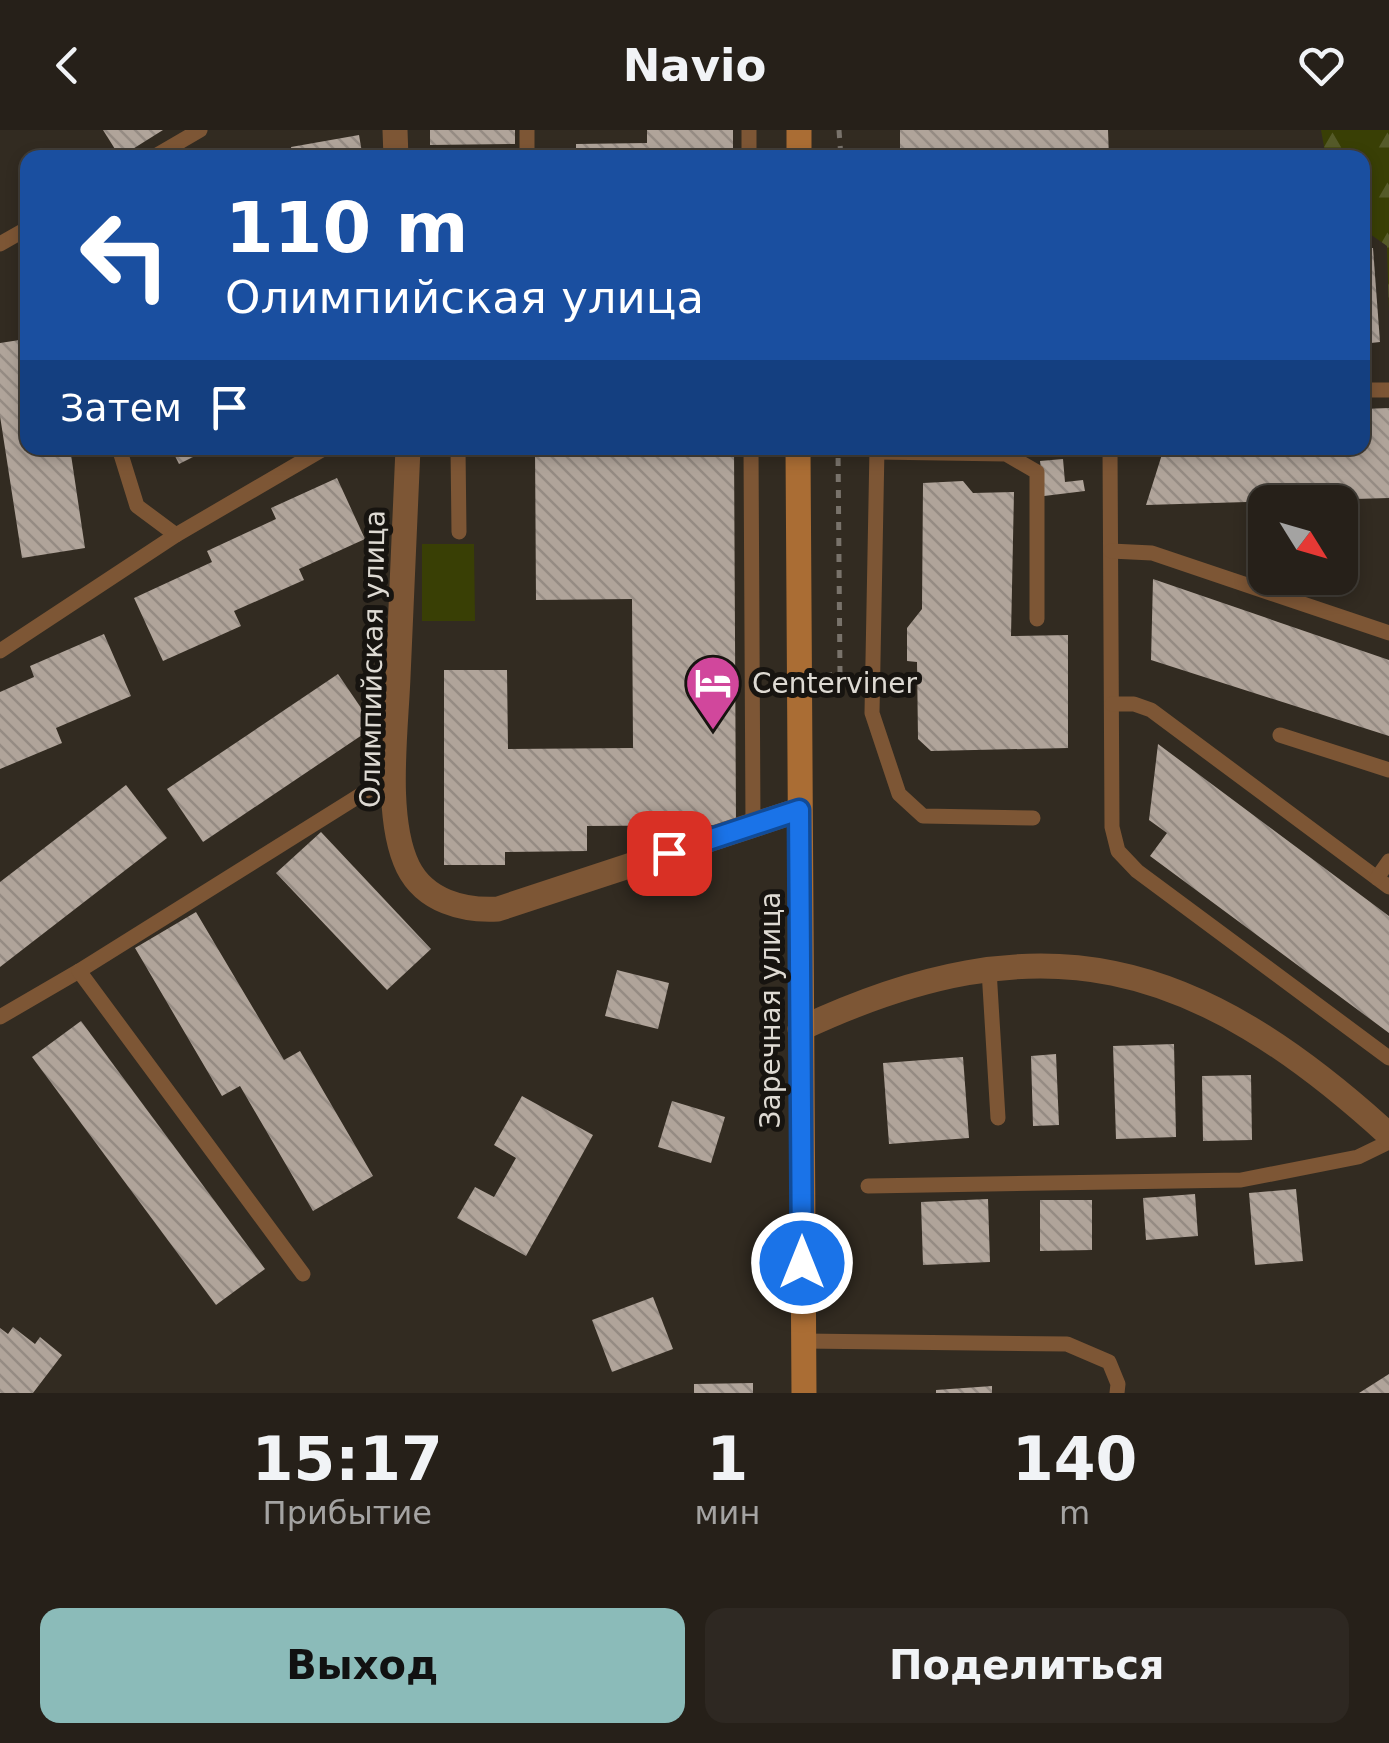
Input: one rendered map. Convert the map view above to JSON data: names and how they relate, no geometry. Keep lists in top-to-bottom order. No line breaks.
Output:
{"streets":{"main road":["Заречная улица"],"street":["Олимпийская улица"]},"crossings":[["Олимпийская улица","Заречная улица"]],"places":{"hotel":["Centerviner"]},"north":"bottom right","page":{"header":"Navio","turn":["110 m","Олимпийская улица"],"then":"Затем","eta":["15:17","Прибытие","1","мин","140","m"],"buttons":["Выход","Поделиться"]}}
